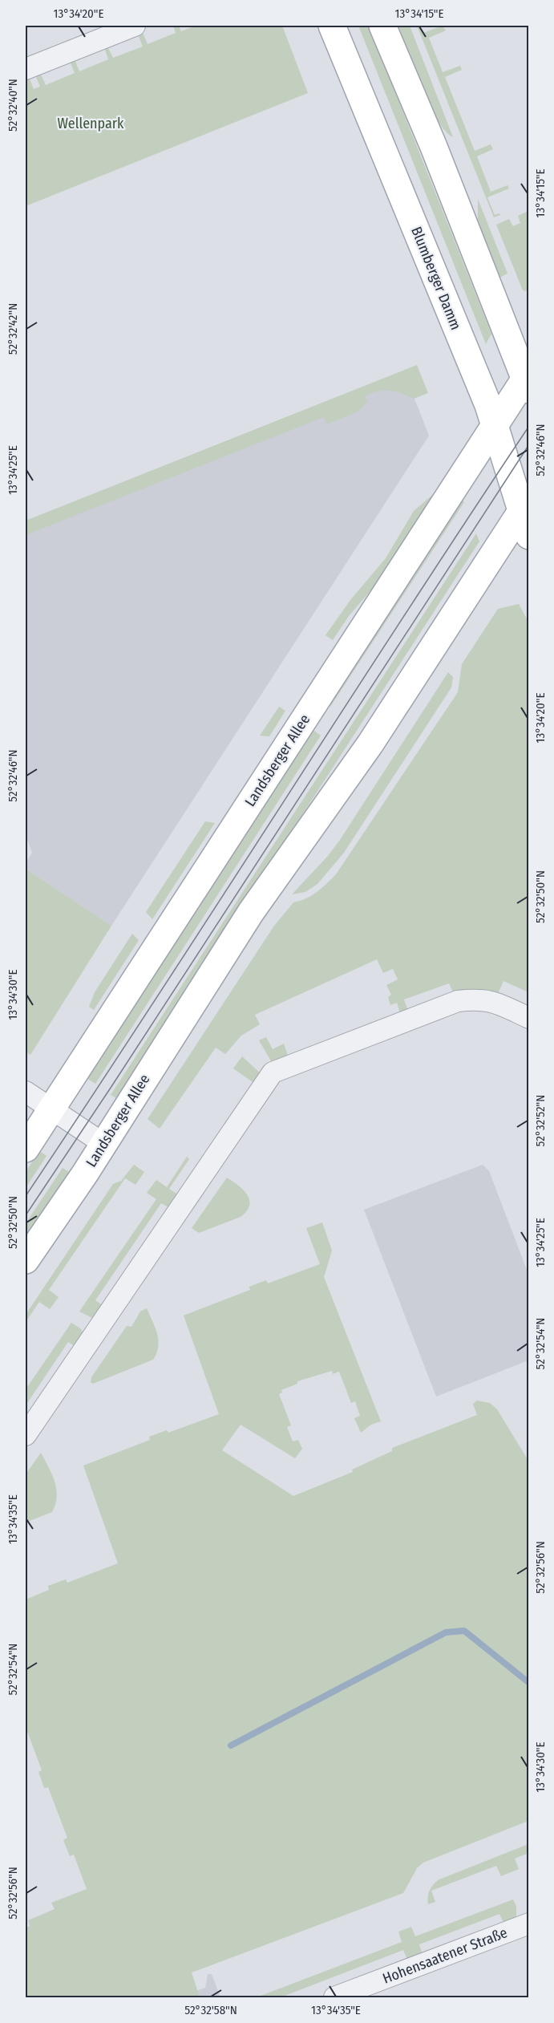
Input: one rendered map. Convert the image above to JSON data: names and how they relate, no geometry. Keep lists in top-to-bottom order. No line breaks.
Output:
{"streets":{"main road":["Blumberger Damm","Landsberger Allee"],"street":["Hohensaatener Straße"]},"crossings":[["Blumberger Damm","Landsberger Allee"]],"parks":["Wellenpark"],"coordinates":["13°34'20\"E","13°34'15\"E","52°32'40\"N","52°32'42\"N","52°32'46\"N","13°34'25\"E","52°32'50\"N","13°34'30\"E","52°32'52\"N","52°32'54\"N","13°34'35\"E","52°32'56\"N","52°32'58\"N"]}
